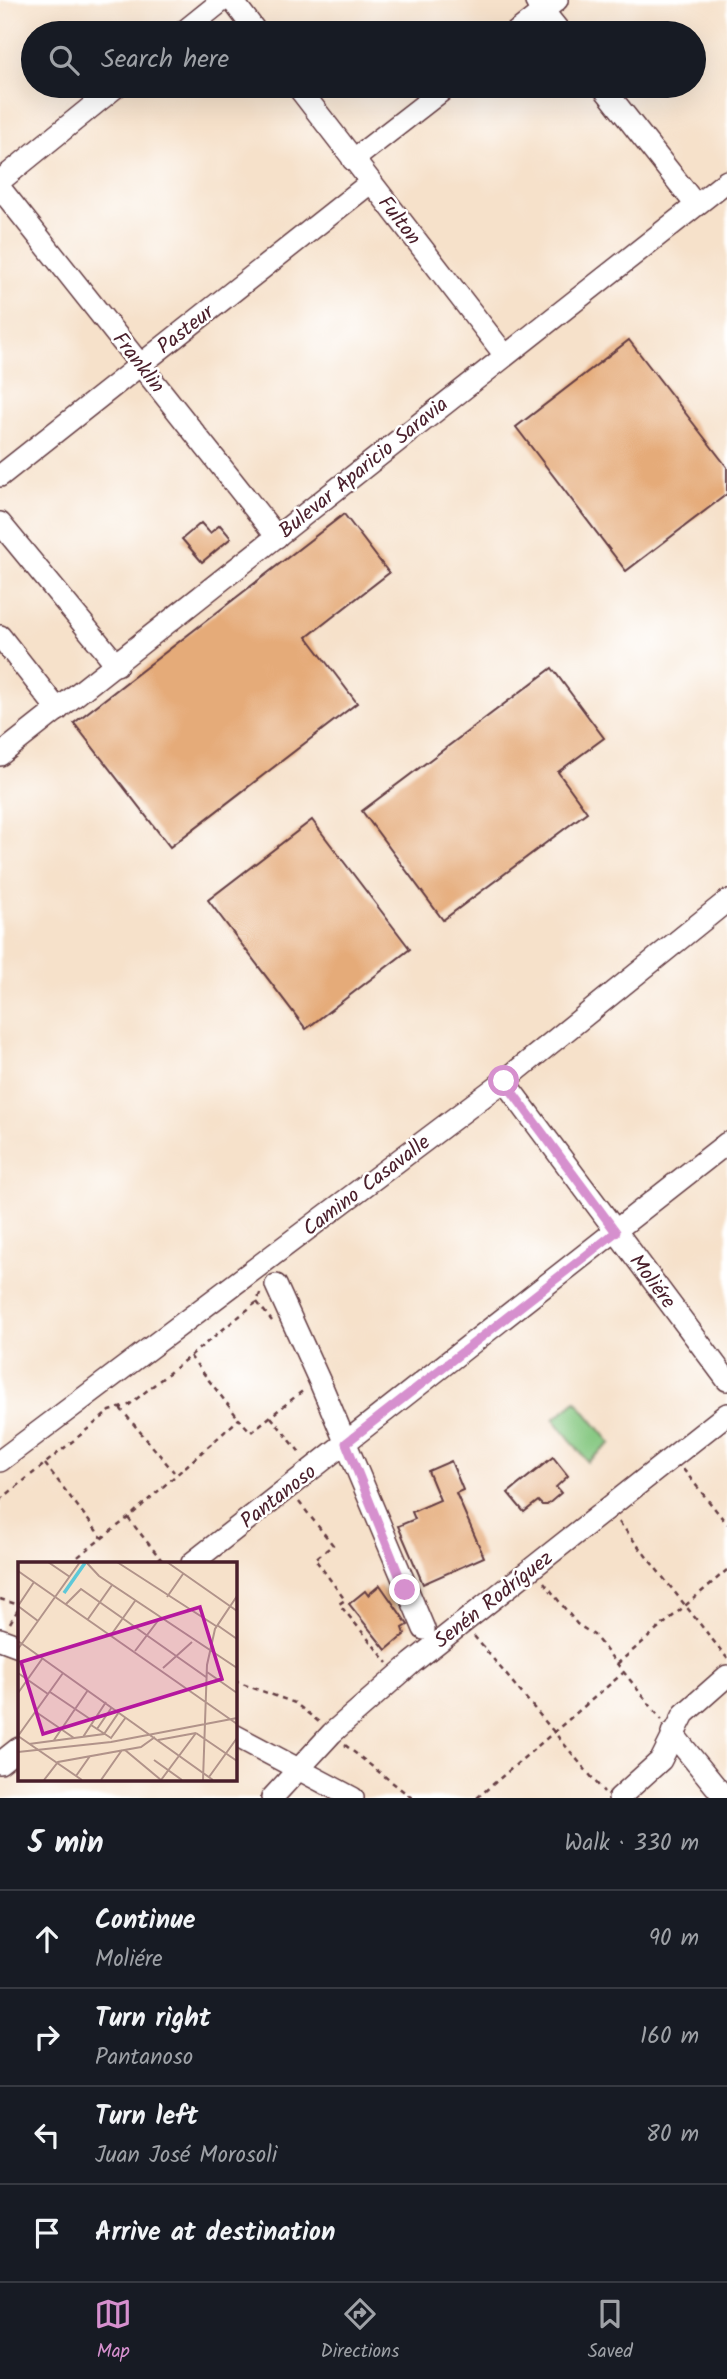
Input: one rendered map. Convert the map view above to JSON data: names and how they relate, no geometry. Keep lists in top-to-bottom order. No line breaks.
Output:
{"streets":{"street":["Fulton","Pasteur","Franklin","Bulevar Aparicio Saravia","Camino Casavalle","Moliére","Pantanoso","Senén Rodríguez"]},"crossings":[["Fulton","Pasteur"],["Fulton","Bulevar Aparicio Saravia"],["Pasteur","Franklin"],["Franklin","Bulevar Aparicio Saravia"],["Camino Casavalle","Moliére"],["Moliére","Pantanoso"]],"page":{"search":"Search here","heading":["5 min","Walk · 330 m"],"list":[["Continue","Moliére","90 m"],["Turn right","Pantanoso","160 m"],["Turn left","Juan José Morosoli","80 m"],"Arrive at destination"],"nav":["Map","Directions","Saved"]}}
